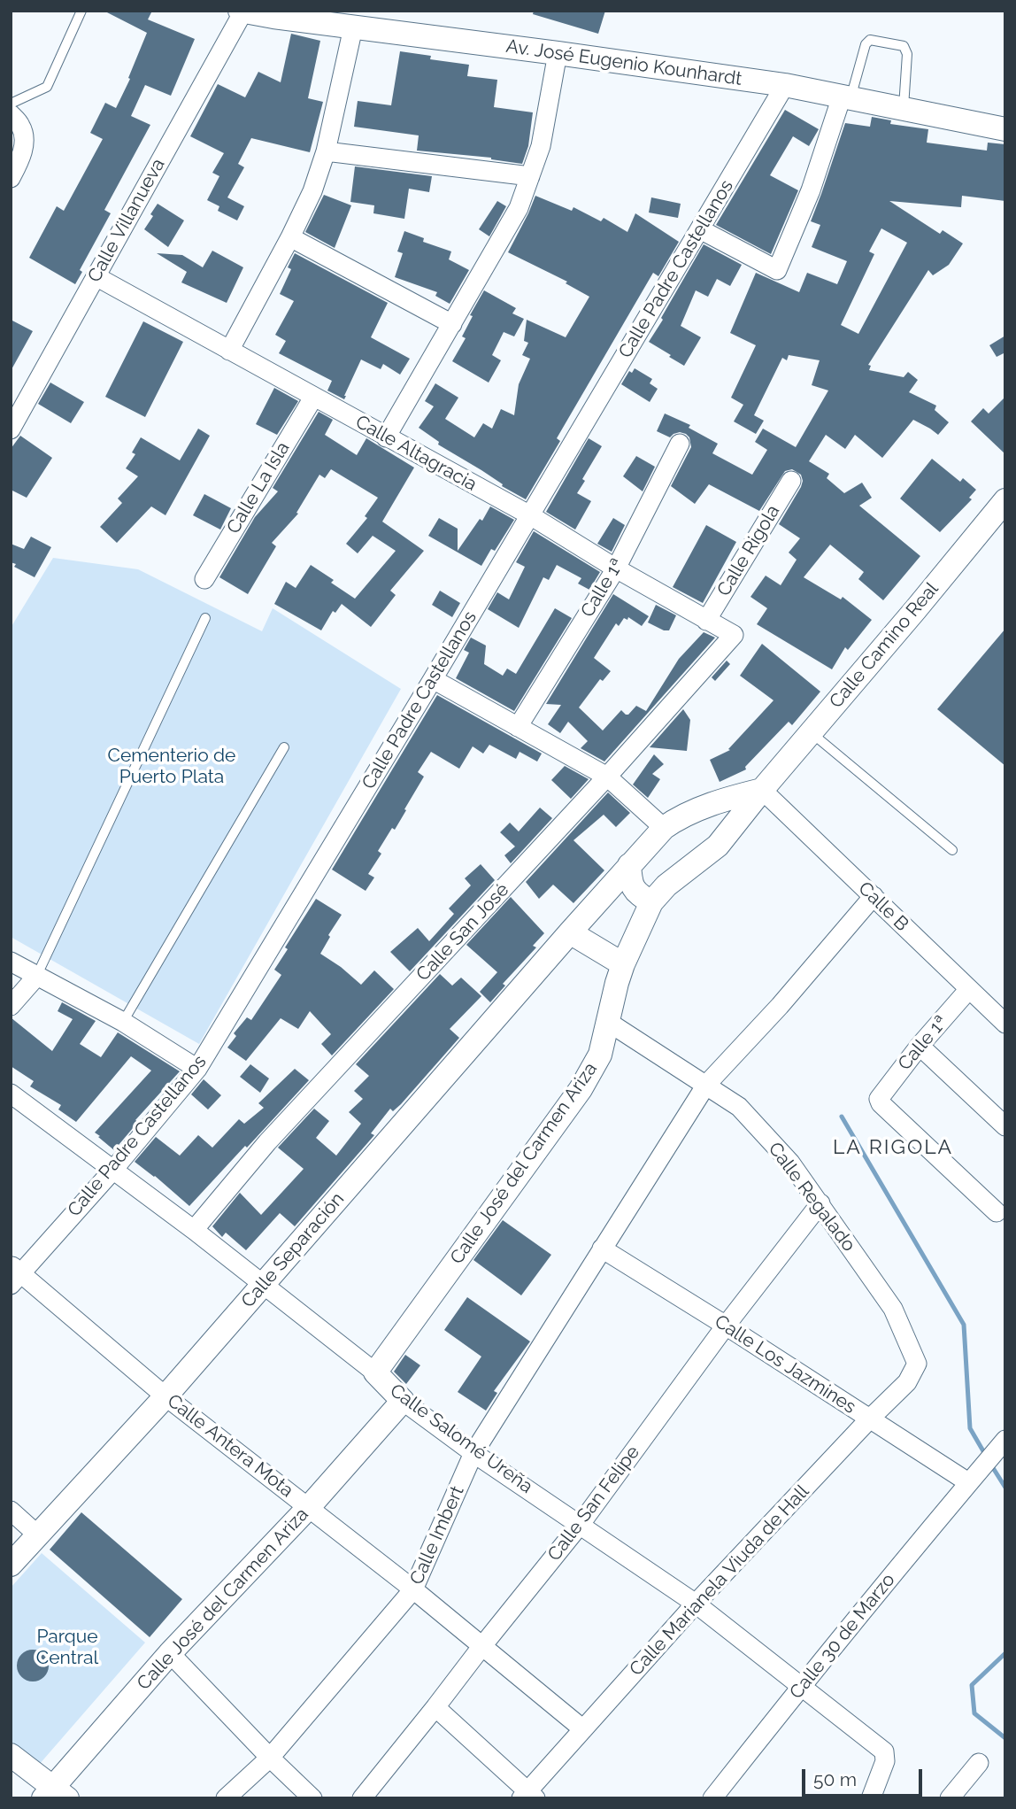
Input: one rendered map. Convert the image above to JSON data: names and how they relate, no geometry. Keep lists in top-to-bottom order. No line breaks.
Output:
{"streets":{"street":["Av. José Eugenio Kounhardt","Calle Villanueva","Calle Padre Castellanos","Calle Altagracia","Calle La Isla","Calle Rigola","Calle 1ª","Calle Camino Real","Calle B","Calle San José","Calle José del Carmen Ariza","Calle Regalado","Calle Separación","Calle Los Jazmines","Calle Salomé Ureña","Calle Antera Mota","Calle San Felipe","Calle Imbert","Calle Marianela Viuda de Hall","Calle 30 de Marzo"]},"crossings":[["Av. José Eugenio Kounhardt","Calle Villanueva"],["Av. José Eugenio Kounhardt","Calle Padre Castellanos"],["Calle Villanueva","Calle Altagracia"],["Calle Padre Castellanos","Calle Altagracia"],["Calle Padre Castellanos","Calle Salomé Ureña"],["Calle Padre Castellanos","Calle Antera Mota"],["Calle Altagracia","Calle La Isla"],["Calle Altagracia","Calle Rigola"],["Calle Altagracia","Calle 1ª"],["Calle Altagracia","Calle San José"],["Calle 1ª","Calle B"],["Calle Camino Real","Calle B"],["Calle Camino Real","Calle José del Carmen Ariza"],["Calle Camino Real","Calle Separación"],["Calle B","Calle Separación"],["Calle B","Calle Imbert"],["Calle San José","Calle Salomé Ureña"],["Calle José del Carmen Ariza","Calle Regalado"],["Calle José del Carmen Ariza","Calle Salomé Ureña"],["Calle José del Carmen Ariza","Calle Antera Mota"],["Calle Regalado","Calle San Felipe"],["Calle Regalado","Calle Imbert"],["Calle Regalado","Calle Marianela Viuda de Hall"],["Calle Separación","Calle Salomé Ureña"],["Calle Separación","Calle Antera Mota"],["Calle Los Jazmines","Calle San Felipe"],["Calle Los Jazmines","Calle Imbert"],["Calle Los Jazmines","Calle Marianela Viuda de Hall"],["Calle Los Jazmines","Calle 30 de Marzo"],["Calle Salomé Ureña","Calle San Felipe"],["Calle Salomé Ureña","Calle Imbert"],["Calle Salomé Ureña","Calle Marianela Viuda de Hall"],["Calle Salomé Ureña","Calle 30 de Marzo"],["Calle Antera Mota","Calle San Felipe"],["Calle Antera Mota","Calle Imbert"],["Calle Antera Mota","Calle Marianela Viuda de Hall"]],"districts":["LA RIGOLA"],"parks":["Cementerio de Puerto Plata","Parque Central"],"scale_bar":"50 m"}
